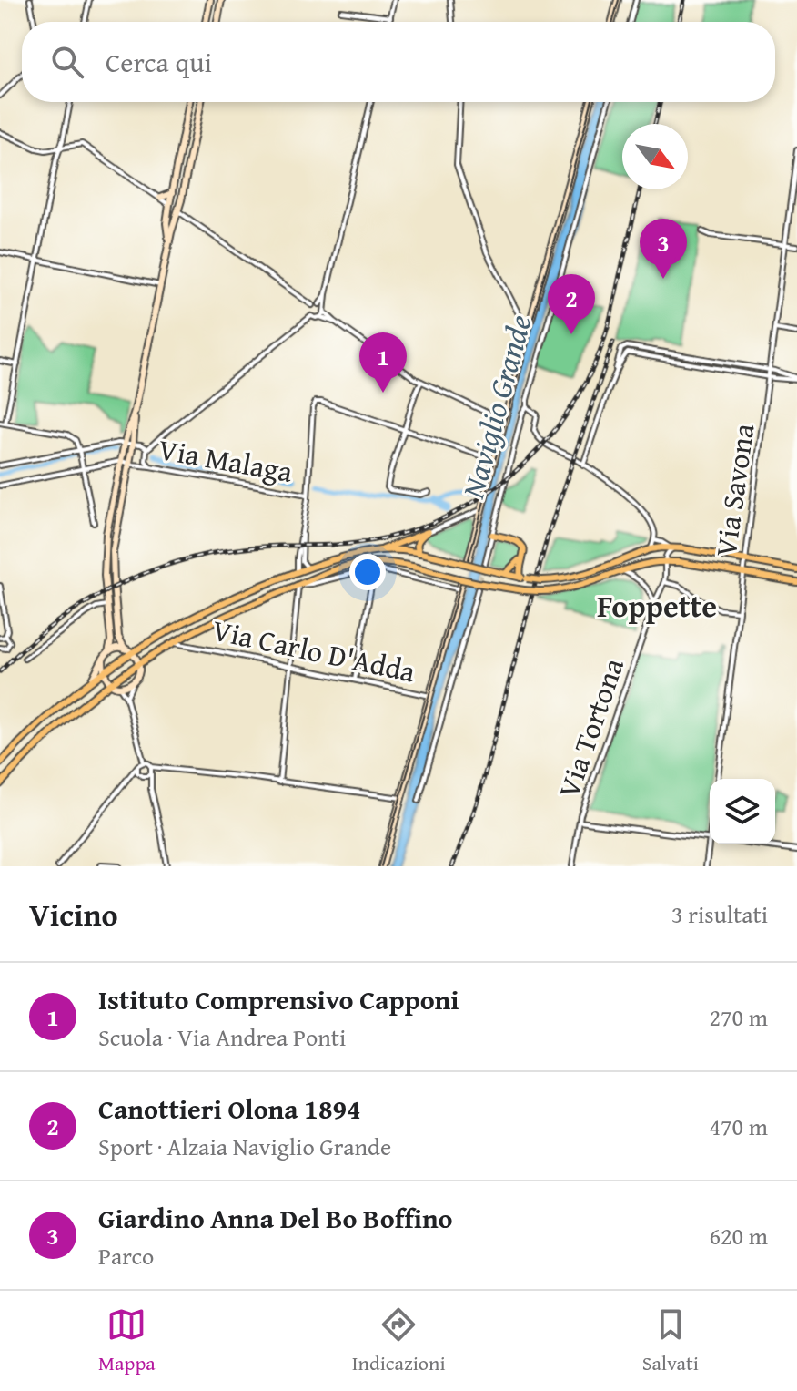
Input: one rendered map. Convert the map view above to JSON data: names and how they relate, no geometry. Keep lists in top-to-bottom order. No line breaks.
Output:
{"streets":{"street":["Via Malaga","Via Savona","Via Carlo D'Adda","Via Tortona"]},"districts":["Foppette"],"water":["Naviglio Grande"],"north":"bottom right","page":{"search":"Cerca qui","pins":["3","2","1"],"heading":["Vicino","3 risultati"],"list":[{"mark":"1","name":"Istituto Comprensivo Capponi","note":"Scuola · Via Andrea Ponti","value":"270 m"},{"mark":"2","name":"Canottieri Olona 1894","note":"Sport · Alzaia Naviglio Grande","value":"470 m"},{"mark":"3","name":"Giardino Anna Del Bo Boffino","note":"Parco","value":"620 m"}],"nav":["Mappa","Indicazioni","Salvati"]}}
